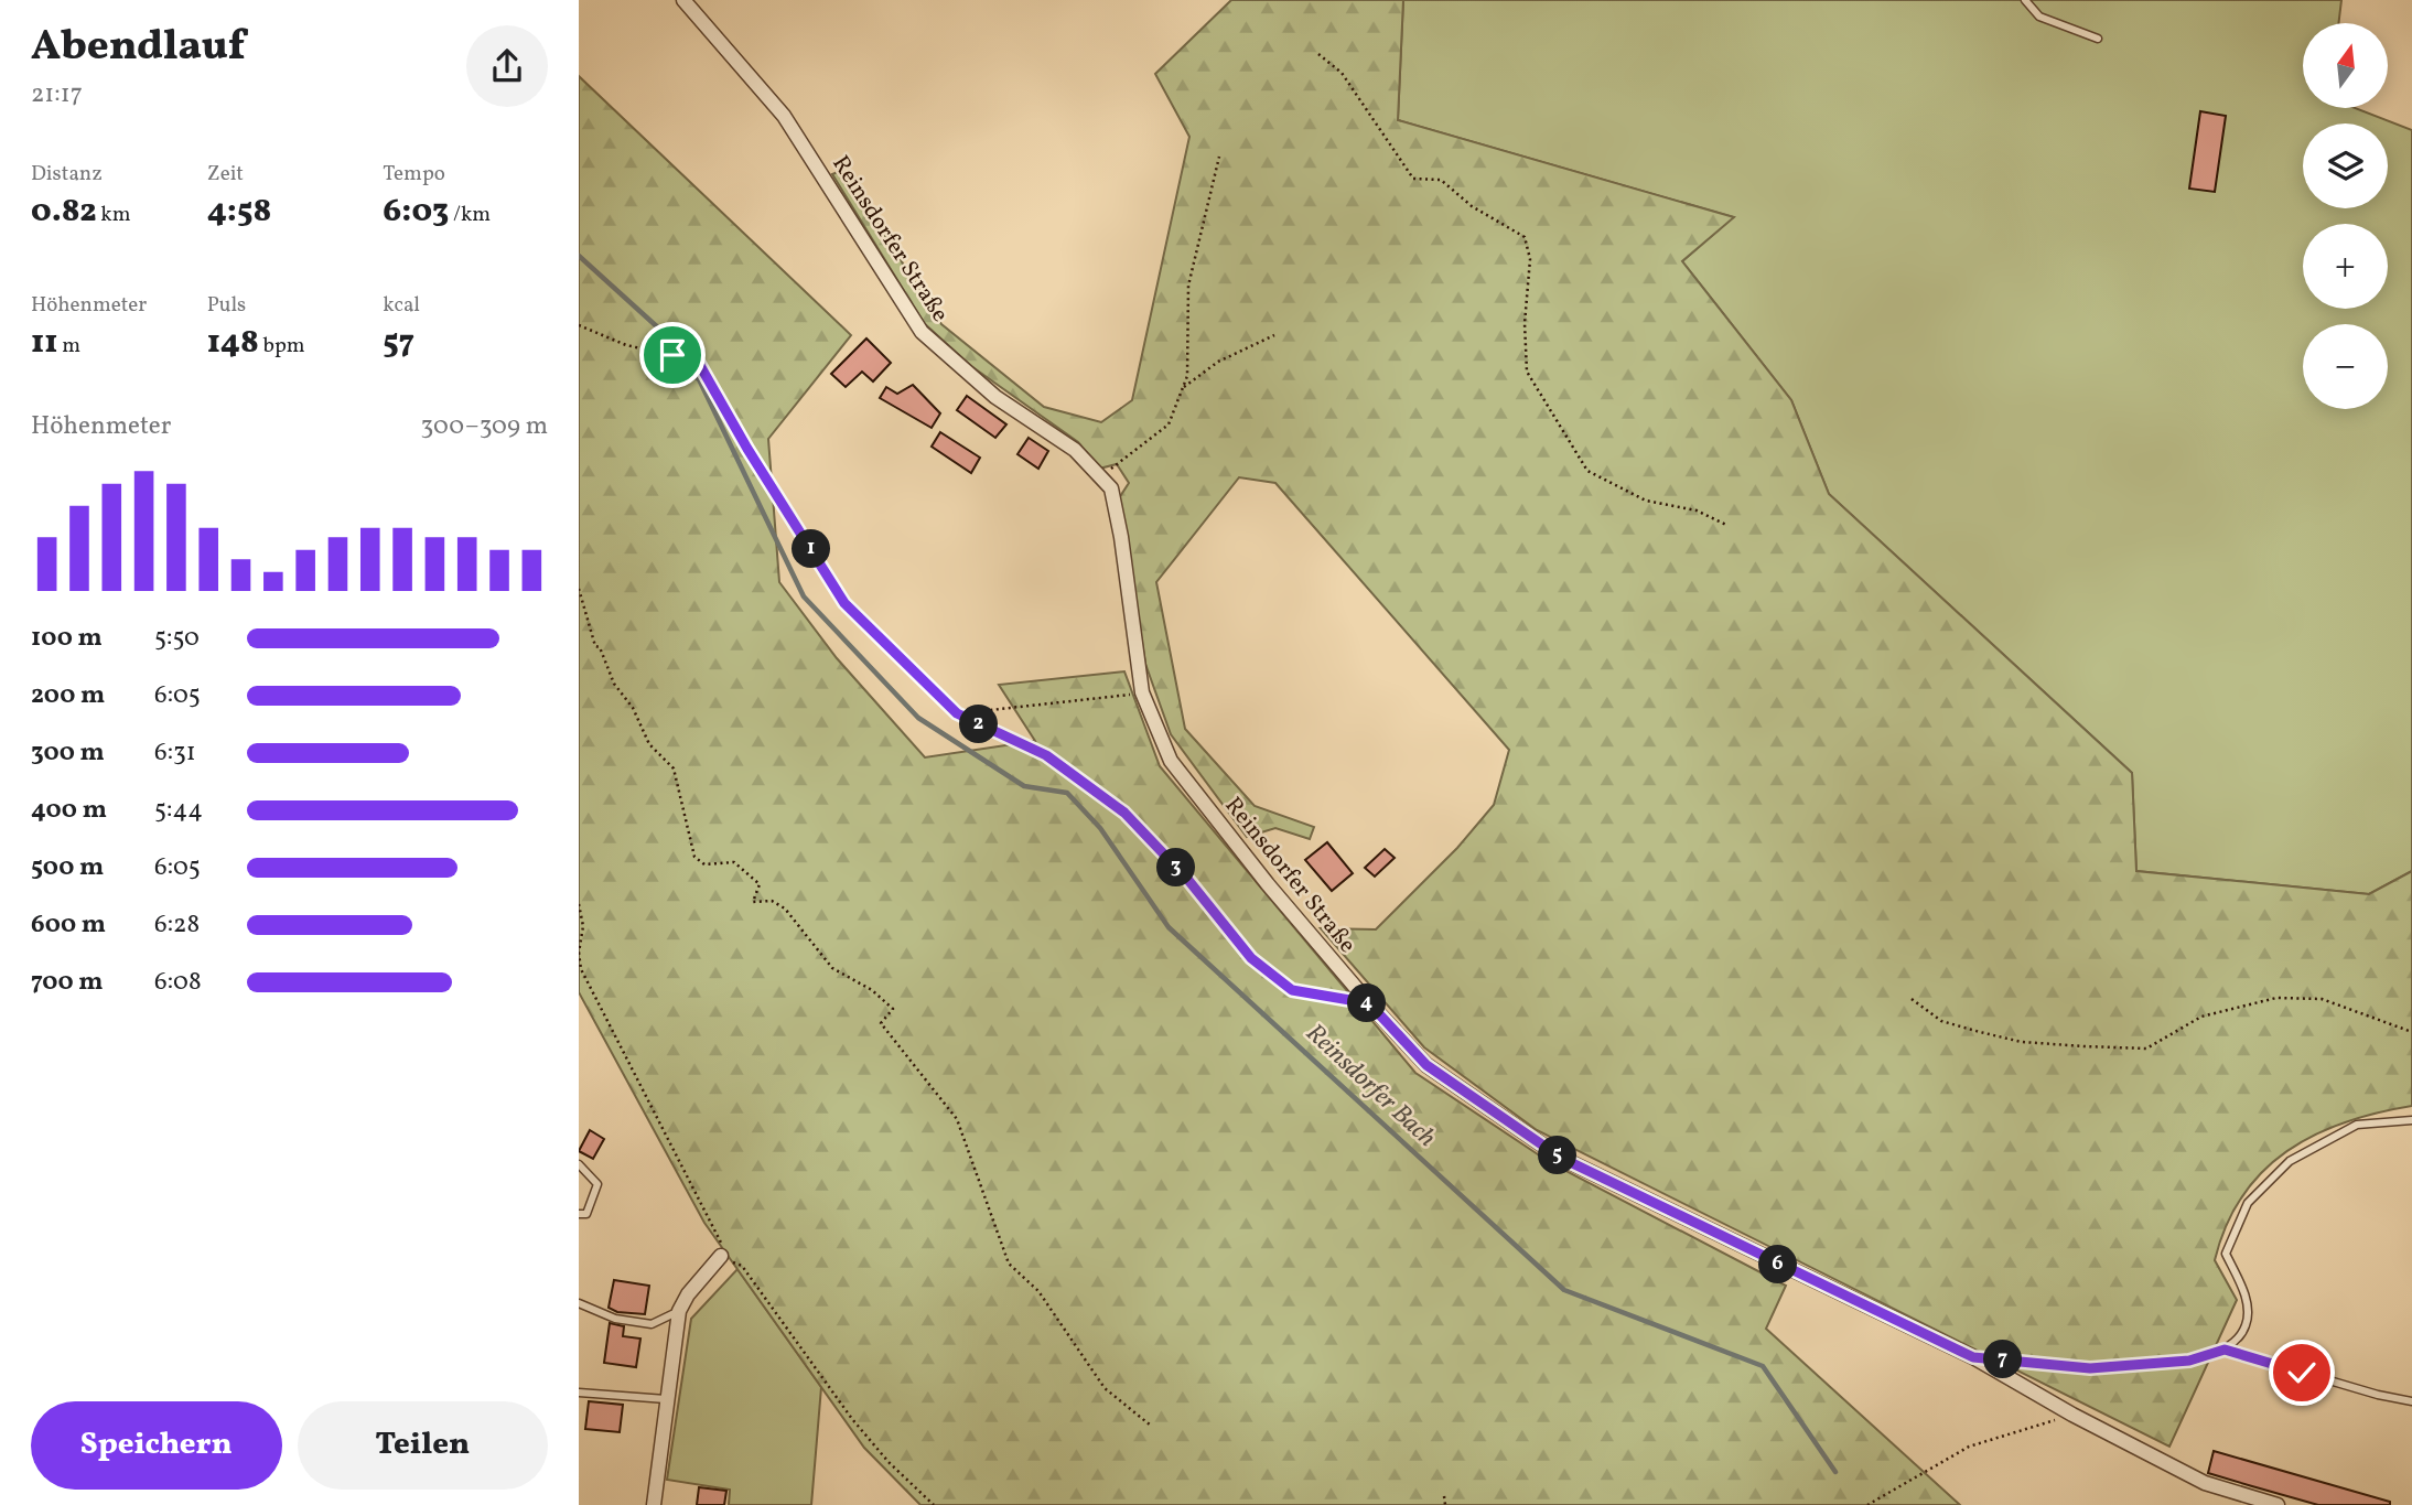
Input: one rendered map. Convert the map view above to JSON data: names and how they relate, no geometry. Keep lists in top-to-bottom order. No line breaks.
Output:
{"streets":{"street":["Reinsdorfer Straße"]},"water":["Reinsdorfer Bach"],"north":"top","page":{"heading":["Abendlauf","21:17"],"map_buttons":["+","−"],"stats":[["Distanz","0.82 km"],["Zeit","4:58"],["Tempo","6:03 /km"],["Höhenmeter","11 m"],["Puls","148 bpm"],["kcal","57"]],"chart":["Höhenmeter","300–309 m"],"pins":["1","2","3","4","5","6","7"],"list":[{"name":"100 m","note":"5:50"},{"name":"200 m","note":"6:05"},{"name":"300 m","note":"6:31"},{"name":"400 m","note":"5:44"},{"name":"500 m","note":"6:05"},{"name":"600 m","note":"6:28"},{"name":"700 m","note":"6:08"}],"buttons":["Speichern","Teilen"]}}
